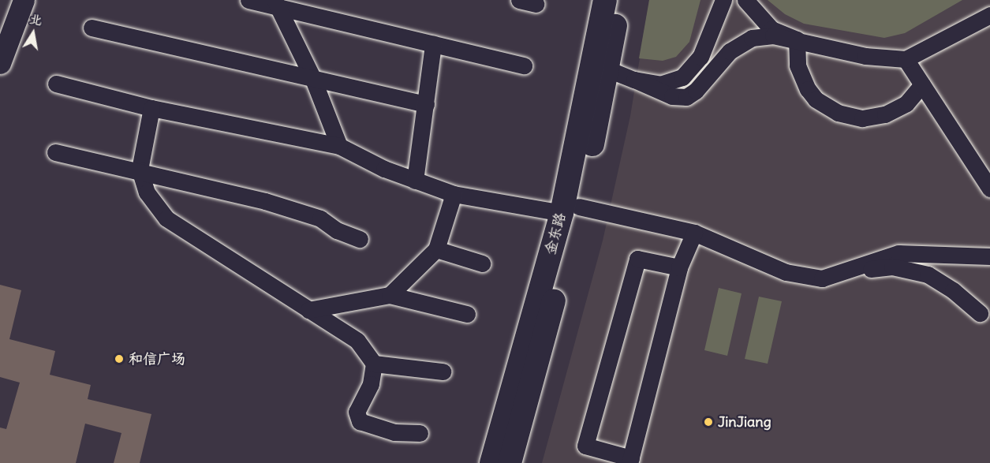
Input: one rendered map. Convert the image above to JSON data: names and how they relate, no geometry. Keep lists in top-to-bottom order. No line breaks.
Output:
{"streets":{"main road":["金东路"]},"places":["和信广场","JinJiang"],"north":"top"}
